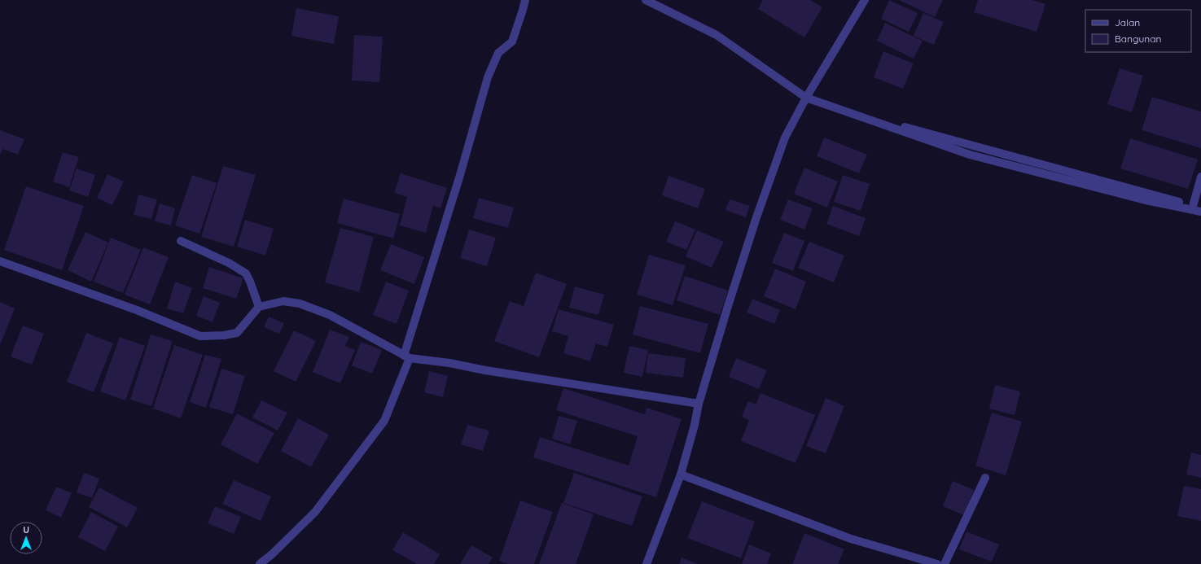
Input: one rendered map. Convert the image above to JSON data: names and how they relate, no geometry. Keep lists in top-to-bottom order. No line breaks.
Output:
{"legend":["Jalan","Bangunan"],"north":"top"}
